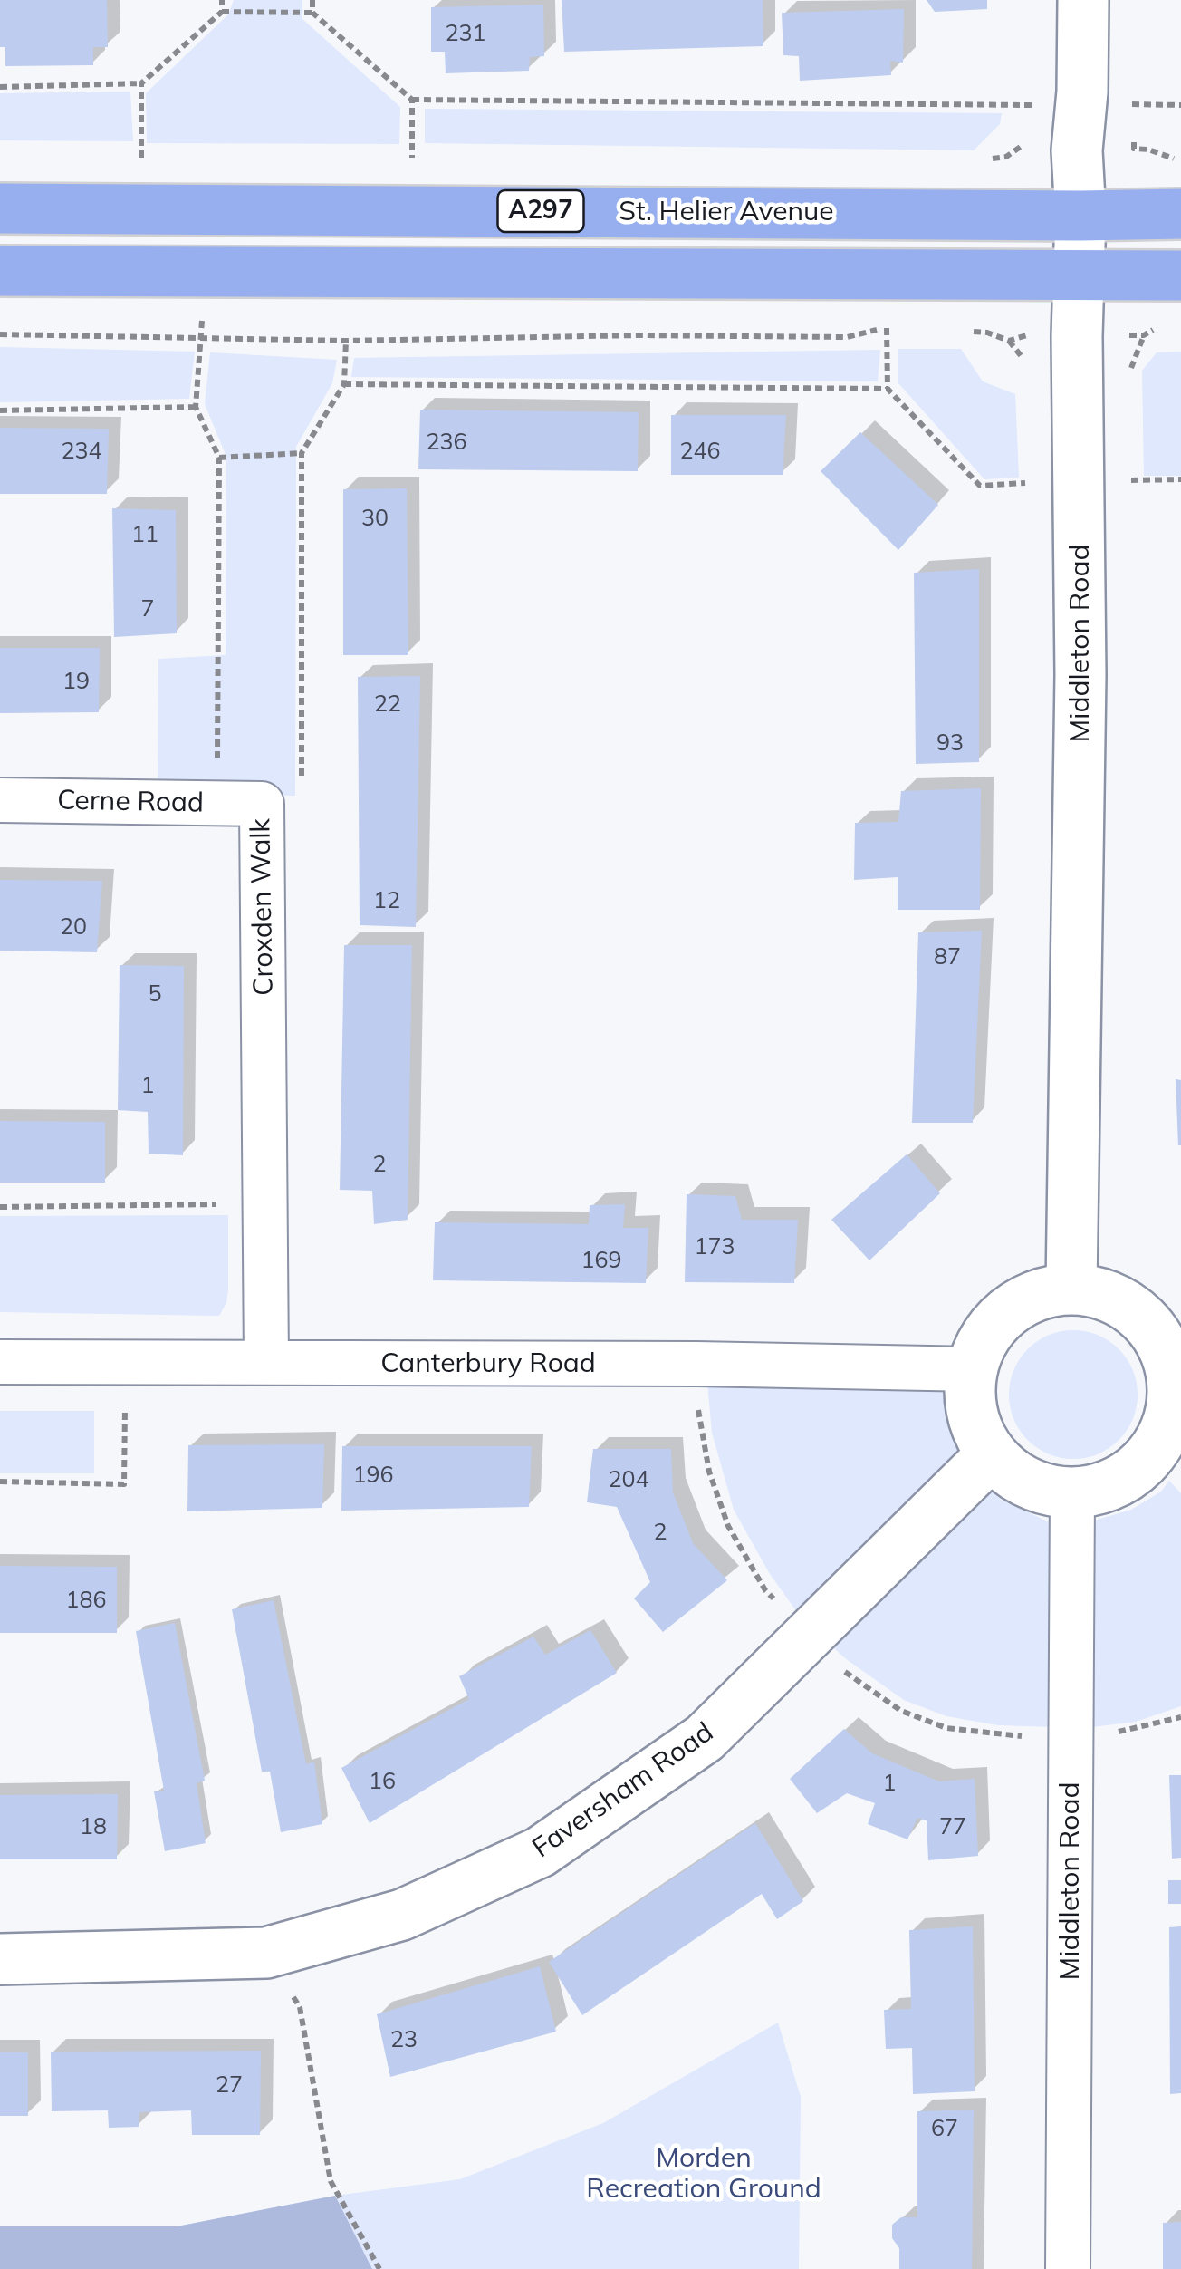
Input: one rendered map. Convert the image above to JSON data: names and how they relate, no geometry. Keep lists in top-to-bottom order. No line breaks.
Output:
{"streets":{"highway":["A297","St. Helier Avenue"],"street":["Middleton Road","Cerne Road","Croxden Walk","Canterbury Road","Faversham Road"]},"crossings":[["St. Helier Avenue","Middleton Road"],["Middleton Road","Canterbury Road"],["Middleton Road","Faversham Road"],["Cerne Road","Croxden Walk"],["Croxden Walk","Canterbury Road"],["Canterbury Road","Faversham Road"]],"parks":["Morden Recreation Ground"],"house_numbers":["231","236","234","246","30","11","7","19","22","93","12","20","87","5","1","2","173","169","196","204","2","186","16","1","18","77","23","27","67"]}
